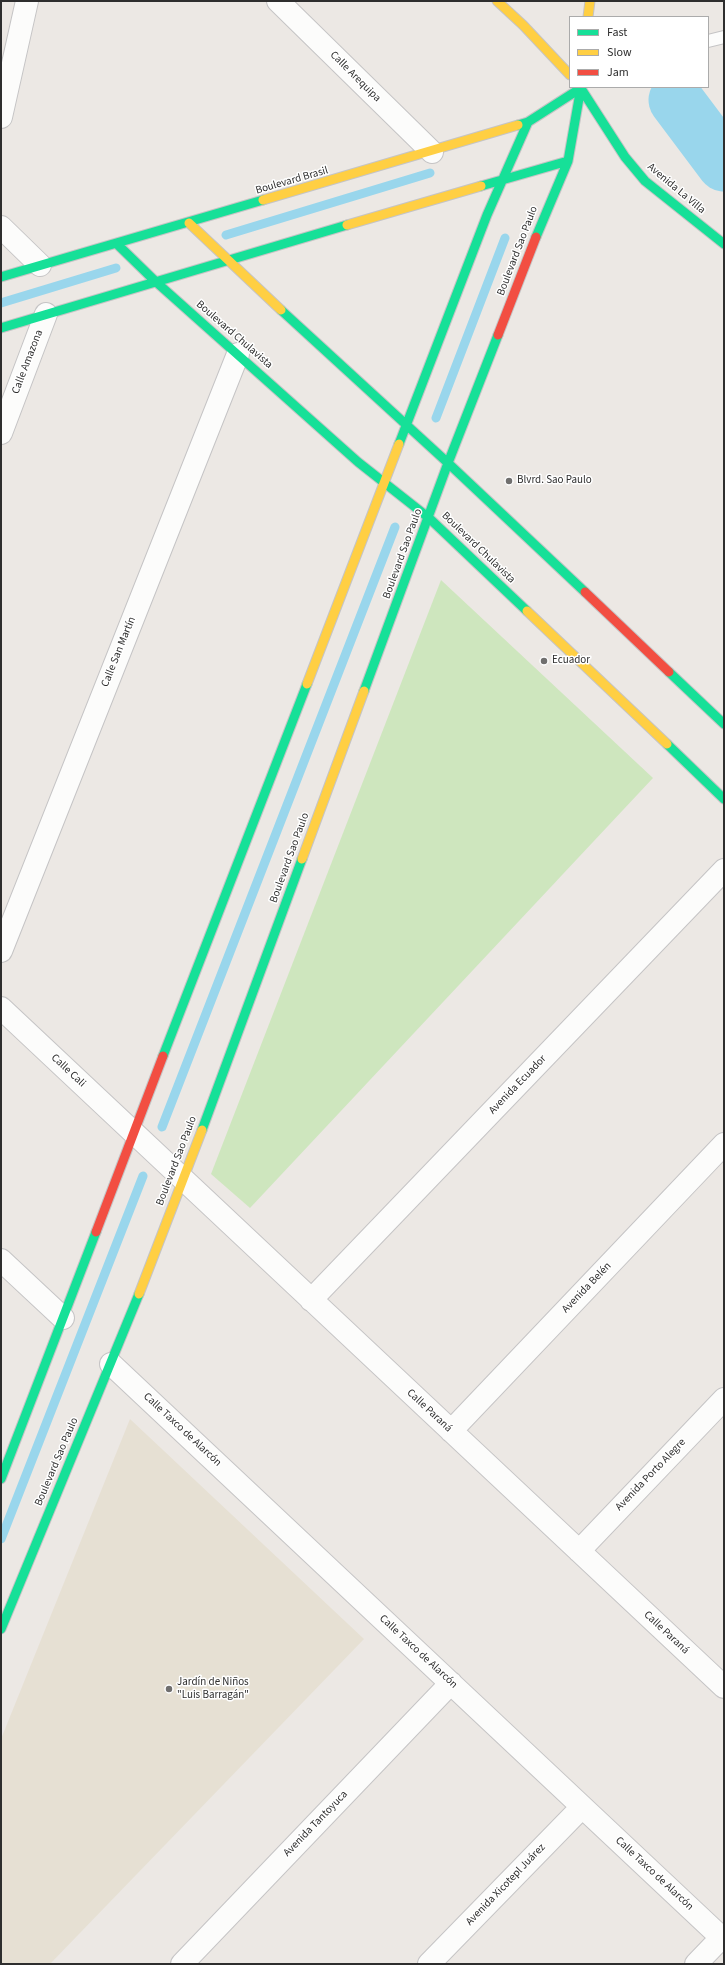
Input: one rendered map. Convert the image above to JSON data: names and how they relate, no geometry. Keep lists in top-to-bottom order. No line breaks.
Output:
{"streets":{"main road":["Boulevard Brasil","Avenida La Villa","Boulevard Sao Paulo","Boulevard Chulavista"],"street":["Calle Arequipa","Calle Amazona","Calle San Martín","Calle Cali","Avenida Ecuador","Avenida Belén","Calle Paraná","Calle Taxco de Alarcón","Avenida Porto Alegre","Avenida Tantoyuca","Avenida Xicotepl Juárez"]},"crossings":[["Calle Arequipa","Boulevard Brasil"],["Boulevard Brasil","Boulevard Chulavista"],["Boulevard Sao Paulo","Boulevard Chulavista"],["Boulevard Sao Paulo","Calle Paraná"],["Boulevard Sao Paulo","Calle Taxco de Alarcón"],["Boulevard Chulavista","Calle San Martín"],["Calle Cali","Calle Paraná"],["Avenida Ecuador","Calle Paraná"],["Avenida Belén","Calle Paraná"],["Calle Paraná","Avenida Porto Alegre"],["Calle Taxco de Alarcón","Avenida Tantoyuca"],["Calle Taxco de Alarcón","Avenida Xicotepl Juárez"]],"places":["Blvrd. Sao Paulo","Ecuador","Jardín de Niños \"Luis Barragán\""],"legend":["Fast","Slow","Jam"]}
